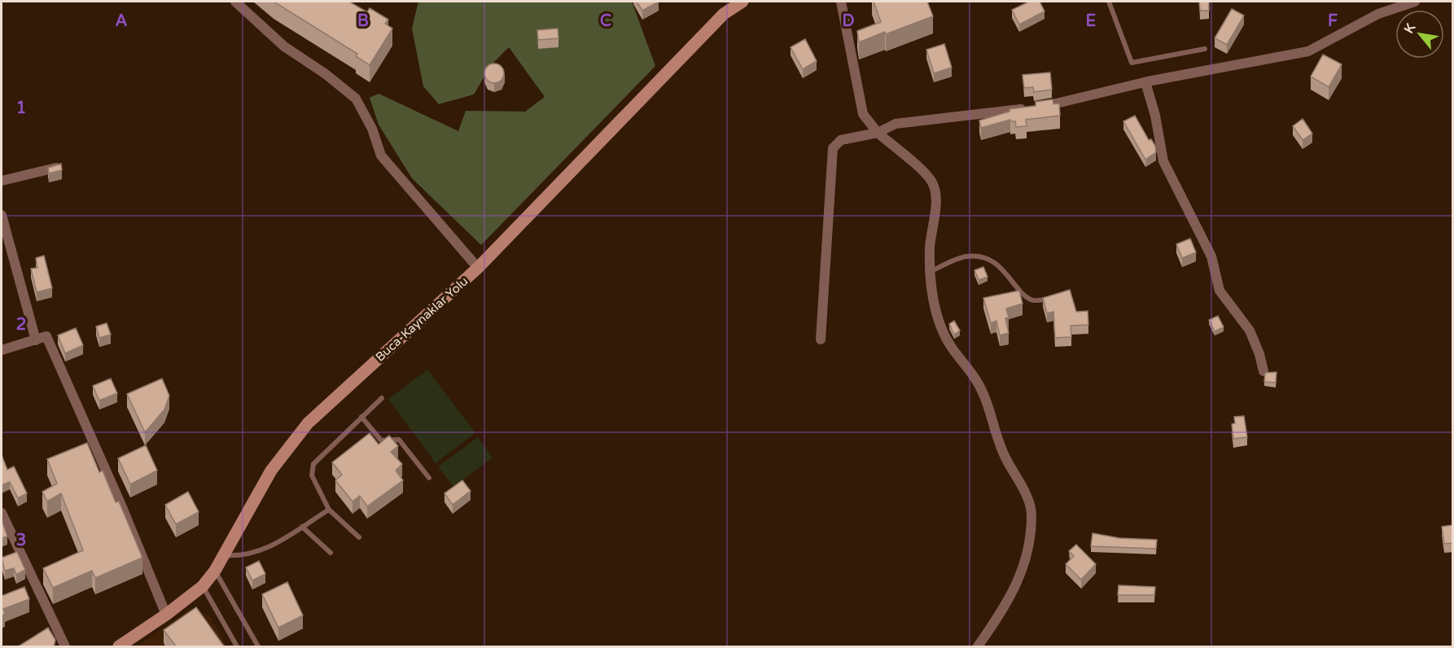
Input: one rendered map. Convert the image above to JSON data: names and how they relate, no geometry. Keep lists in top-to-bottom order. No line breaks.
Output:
{"streets":{"street":["Buca-Kaynaklar Yolu"]},"north":"top left","grid":{"columns":["A","B","C","D","E","F"],"rows":["1","2","3"]}}
